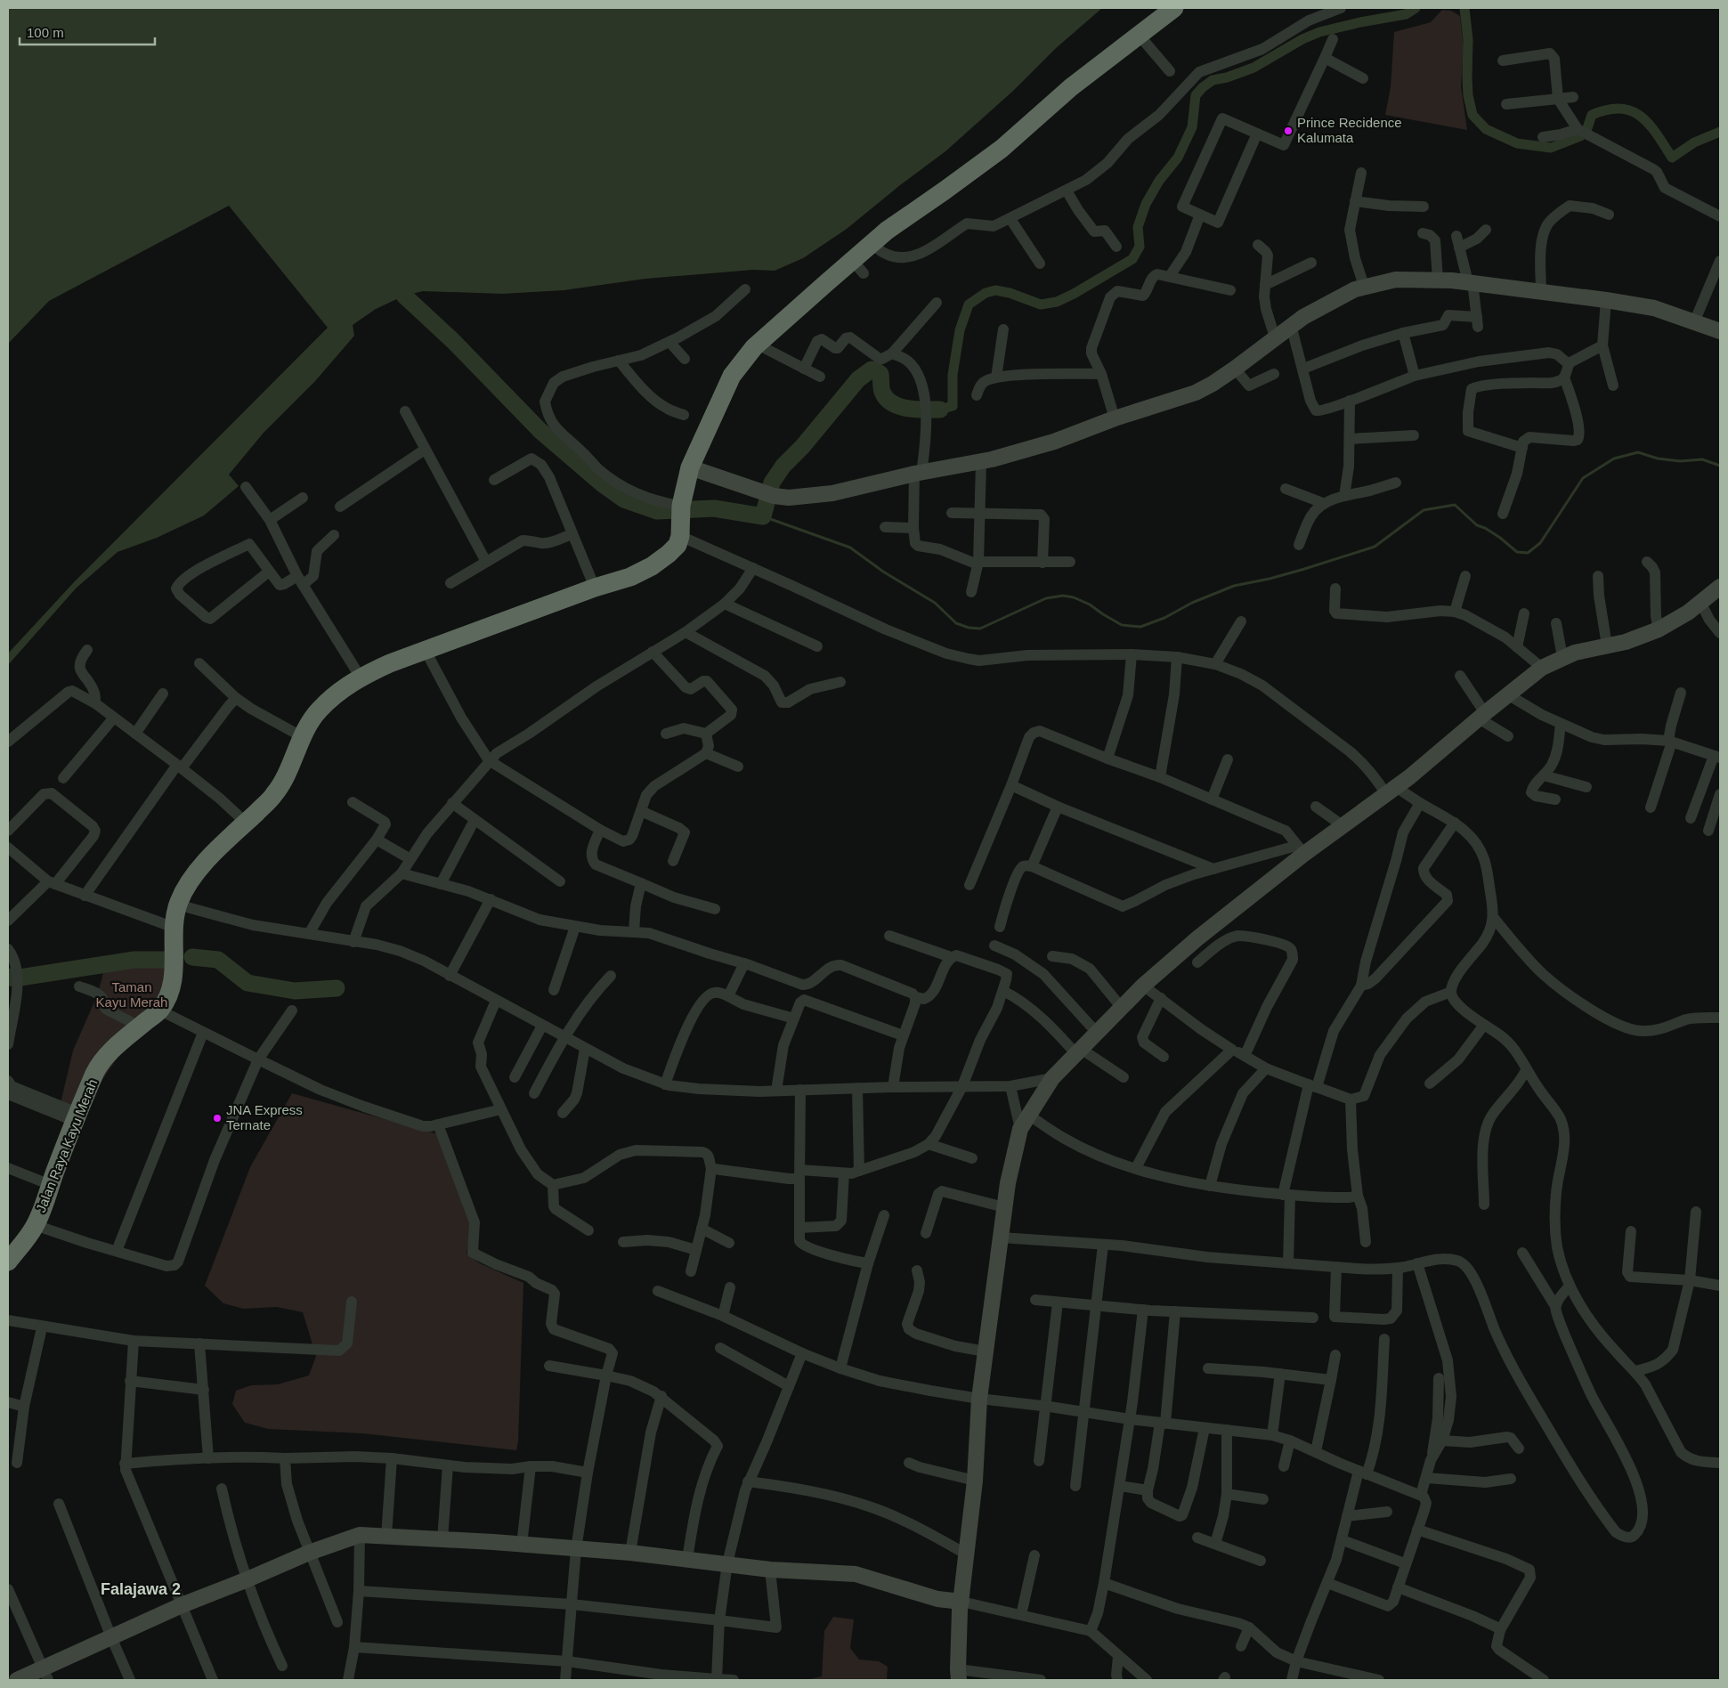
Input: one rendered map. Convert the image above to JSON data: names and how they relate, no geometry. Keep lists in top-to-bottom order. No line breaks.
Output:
{"streets":{"highway":["Jalan Raya Kayu Merah"]},"districts":["Falajawa 2"],"parks":["Taman Kayu Merah"],"places":["Prince Recidence Kalumata","JNA Express Ternate"],"scale_bar":"100 m"}
